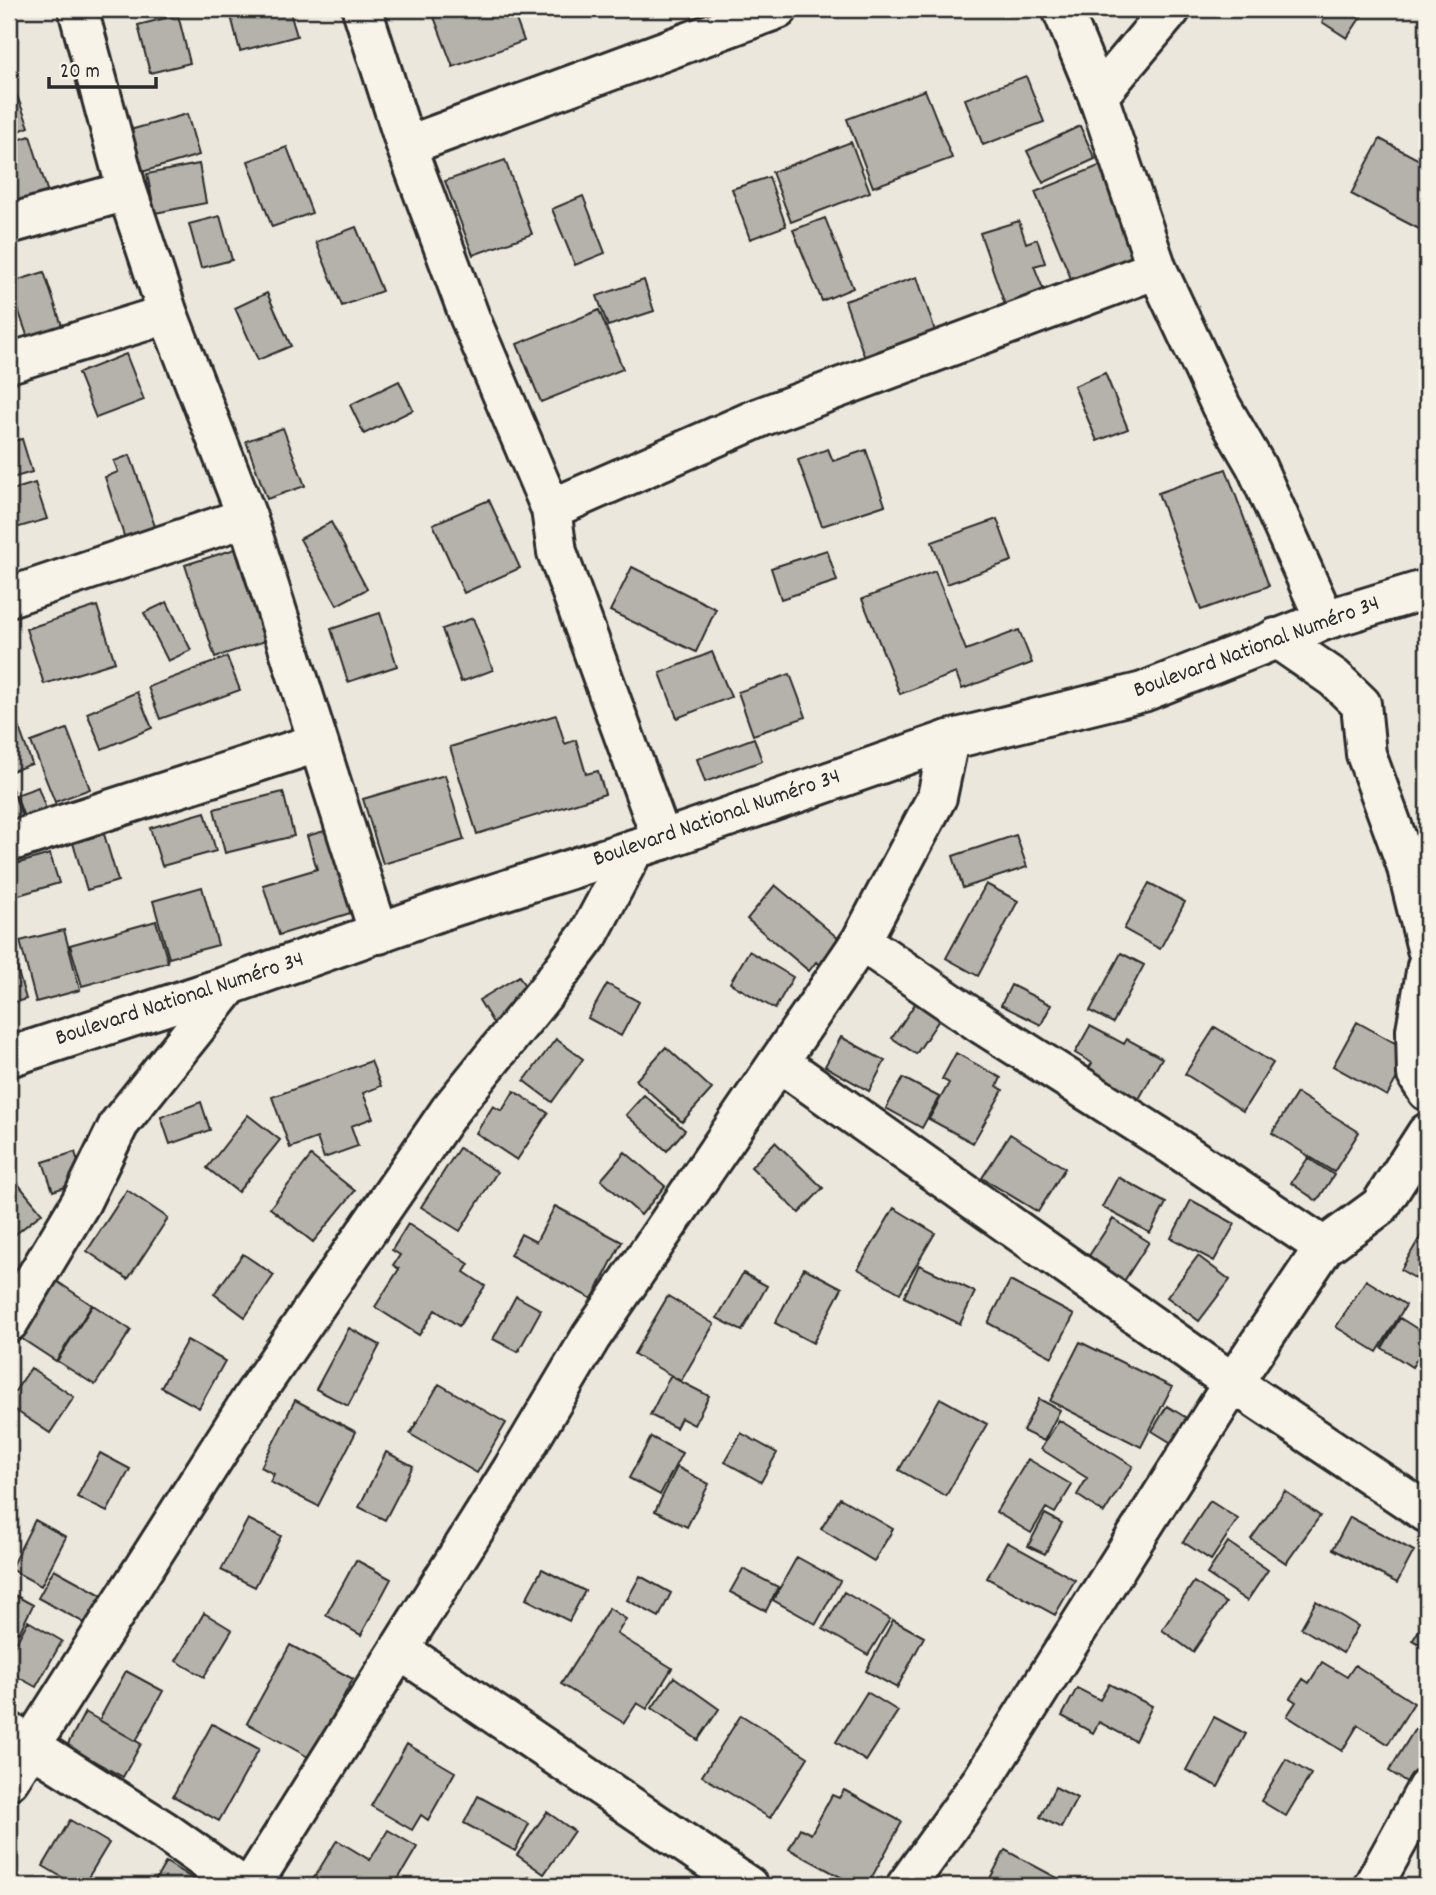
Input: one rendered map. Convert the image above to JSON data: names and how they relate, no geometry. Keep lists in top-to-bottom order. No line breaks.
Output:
{"streets":{"street":["Boulevard National Numéro 34"]},"scale_bar":"20 m"}
